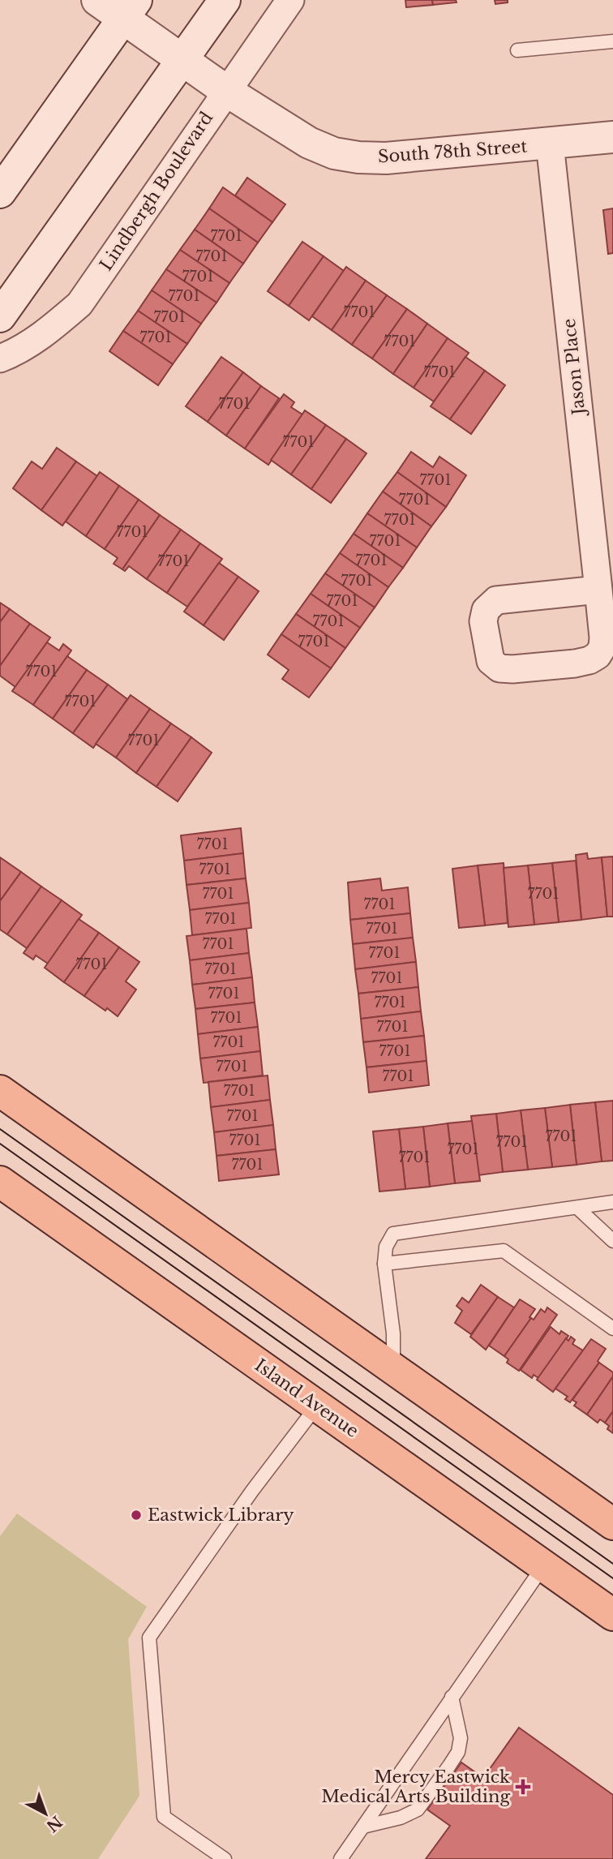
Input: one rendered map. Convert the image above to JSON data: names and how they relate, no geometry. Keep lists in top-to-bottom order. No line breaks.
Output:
{"streets":{"main road":["South 78th Street","Island Avenue"],"street":["Lindbergh Boulevard","Jason Place"]},"crossings":[["South 78th Street","Lindbergh Boulevard"],["South 78th Street","Jason Place"]],"places":{"other":["Eastwick Library"],"health":["Mercy Eastwick Medical Arts Building"]},"house_numbers":["7701","7701","7701","7701","7701","7701","7701","7701","7701","7701","7701","7701","7701","7701","7701","7701","7701","7701","7701","7701","7701","7701","7701","7701","7701","7701","7701","7701","7701","7701","7701","7701","7701","7701","7701","7701","7701","7701","7701","7701","7701","7701","7701","7701","7701","7701","7701","7701","7701","7701","7701","7701","7701"],"north":"bottom right"}
